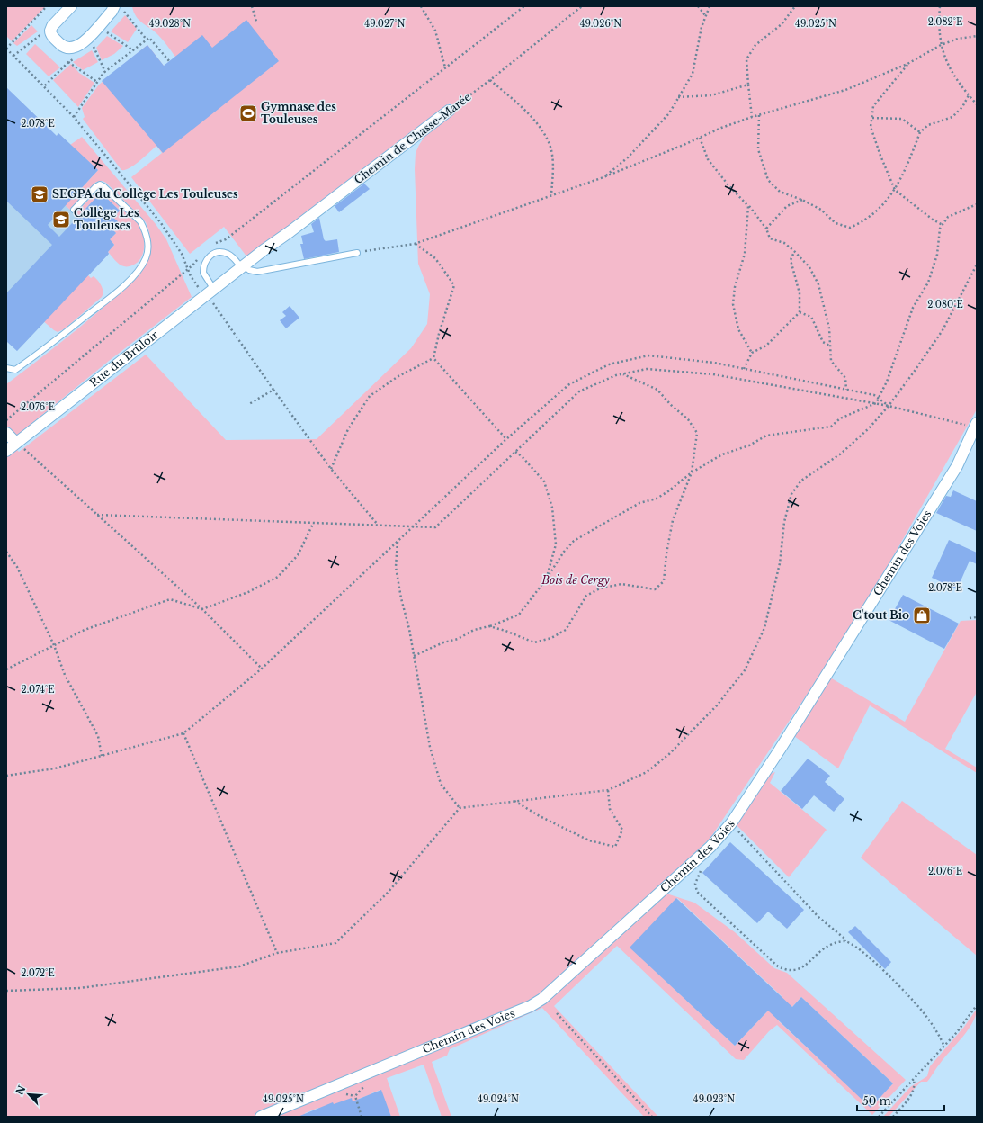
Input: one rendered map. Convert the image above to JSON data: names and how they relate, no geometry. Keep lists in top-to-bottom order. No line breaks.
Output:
{"streets":{"street":["Chemin de Chasse-Marée","Rue du Brûloir","Chemin des Voies"]},"crossings":[["Chemin de Chasse-Marée","Rue du Brûloir"]],"parks":["Bois de Cergy"],"places":{"sports":["Gymnase des Touleuses"],"school or university":["SEGPA du Collège Les Touleuses","Collège Les Touleuses"],"shop":["C'tout Bio"]},"scale_bar":"50 m","north":"top left","coordinates":["2.082°E","49.028°N","49.027°N","49.026°N","49.025°N","2.078°E","2.080°E","2.076°E","2.074°E","2.072°E","49.024°N","49.023°N"]}
